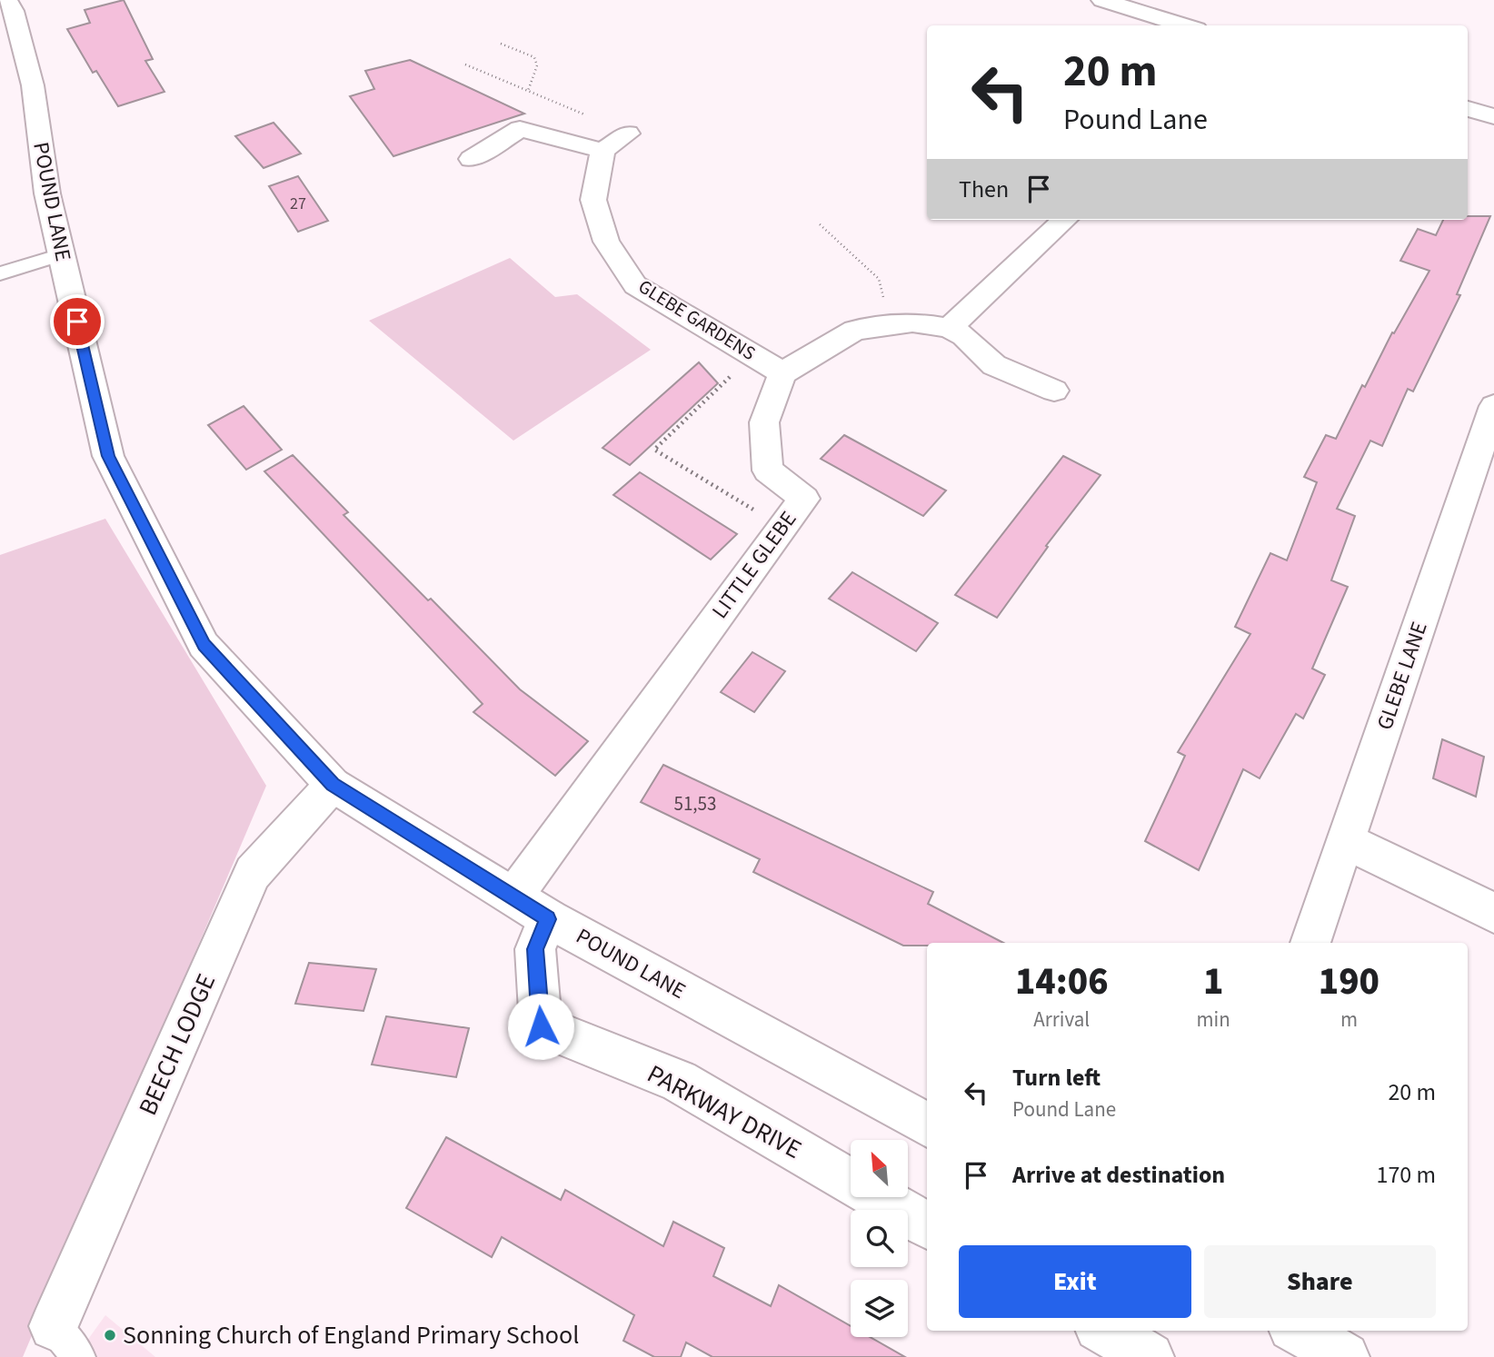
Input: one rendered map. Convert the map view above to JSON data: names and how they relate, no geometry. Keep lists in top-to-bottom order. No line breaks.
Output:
{"streets":{"street":["POUND LANE","GLEBE GARDENS","LITTLE GLEBE","GLEBE LANE","BEECH LODGE","PARKWAY DRIVE"]},"crossings":[["POUND LANE","LITTLE GLEBE"],["POUND LANE","BEECH LODGE"],["POUND LANE","PARKWAY DRIVE"],["GLEBE GARDENS","LITTLE GLEBE"],["LITTLE GLEBE","PARKWAY DRIVE"]],"places":["Sonning Church of England Primary School"],"house_numbers":["27","51,53"],"north":"top left","page":{"turn":["20 m","Pound Lane"],"then":"Then","eta":["14:06","Arrival","1","min","190","m"],"list":[{"name":"Turn left","note":"Pound Lane","value":"20 m"},{"name":"Arrive at destination","value":"170 m"}],"buttons":["Exit","Share"]}}
